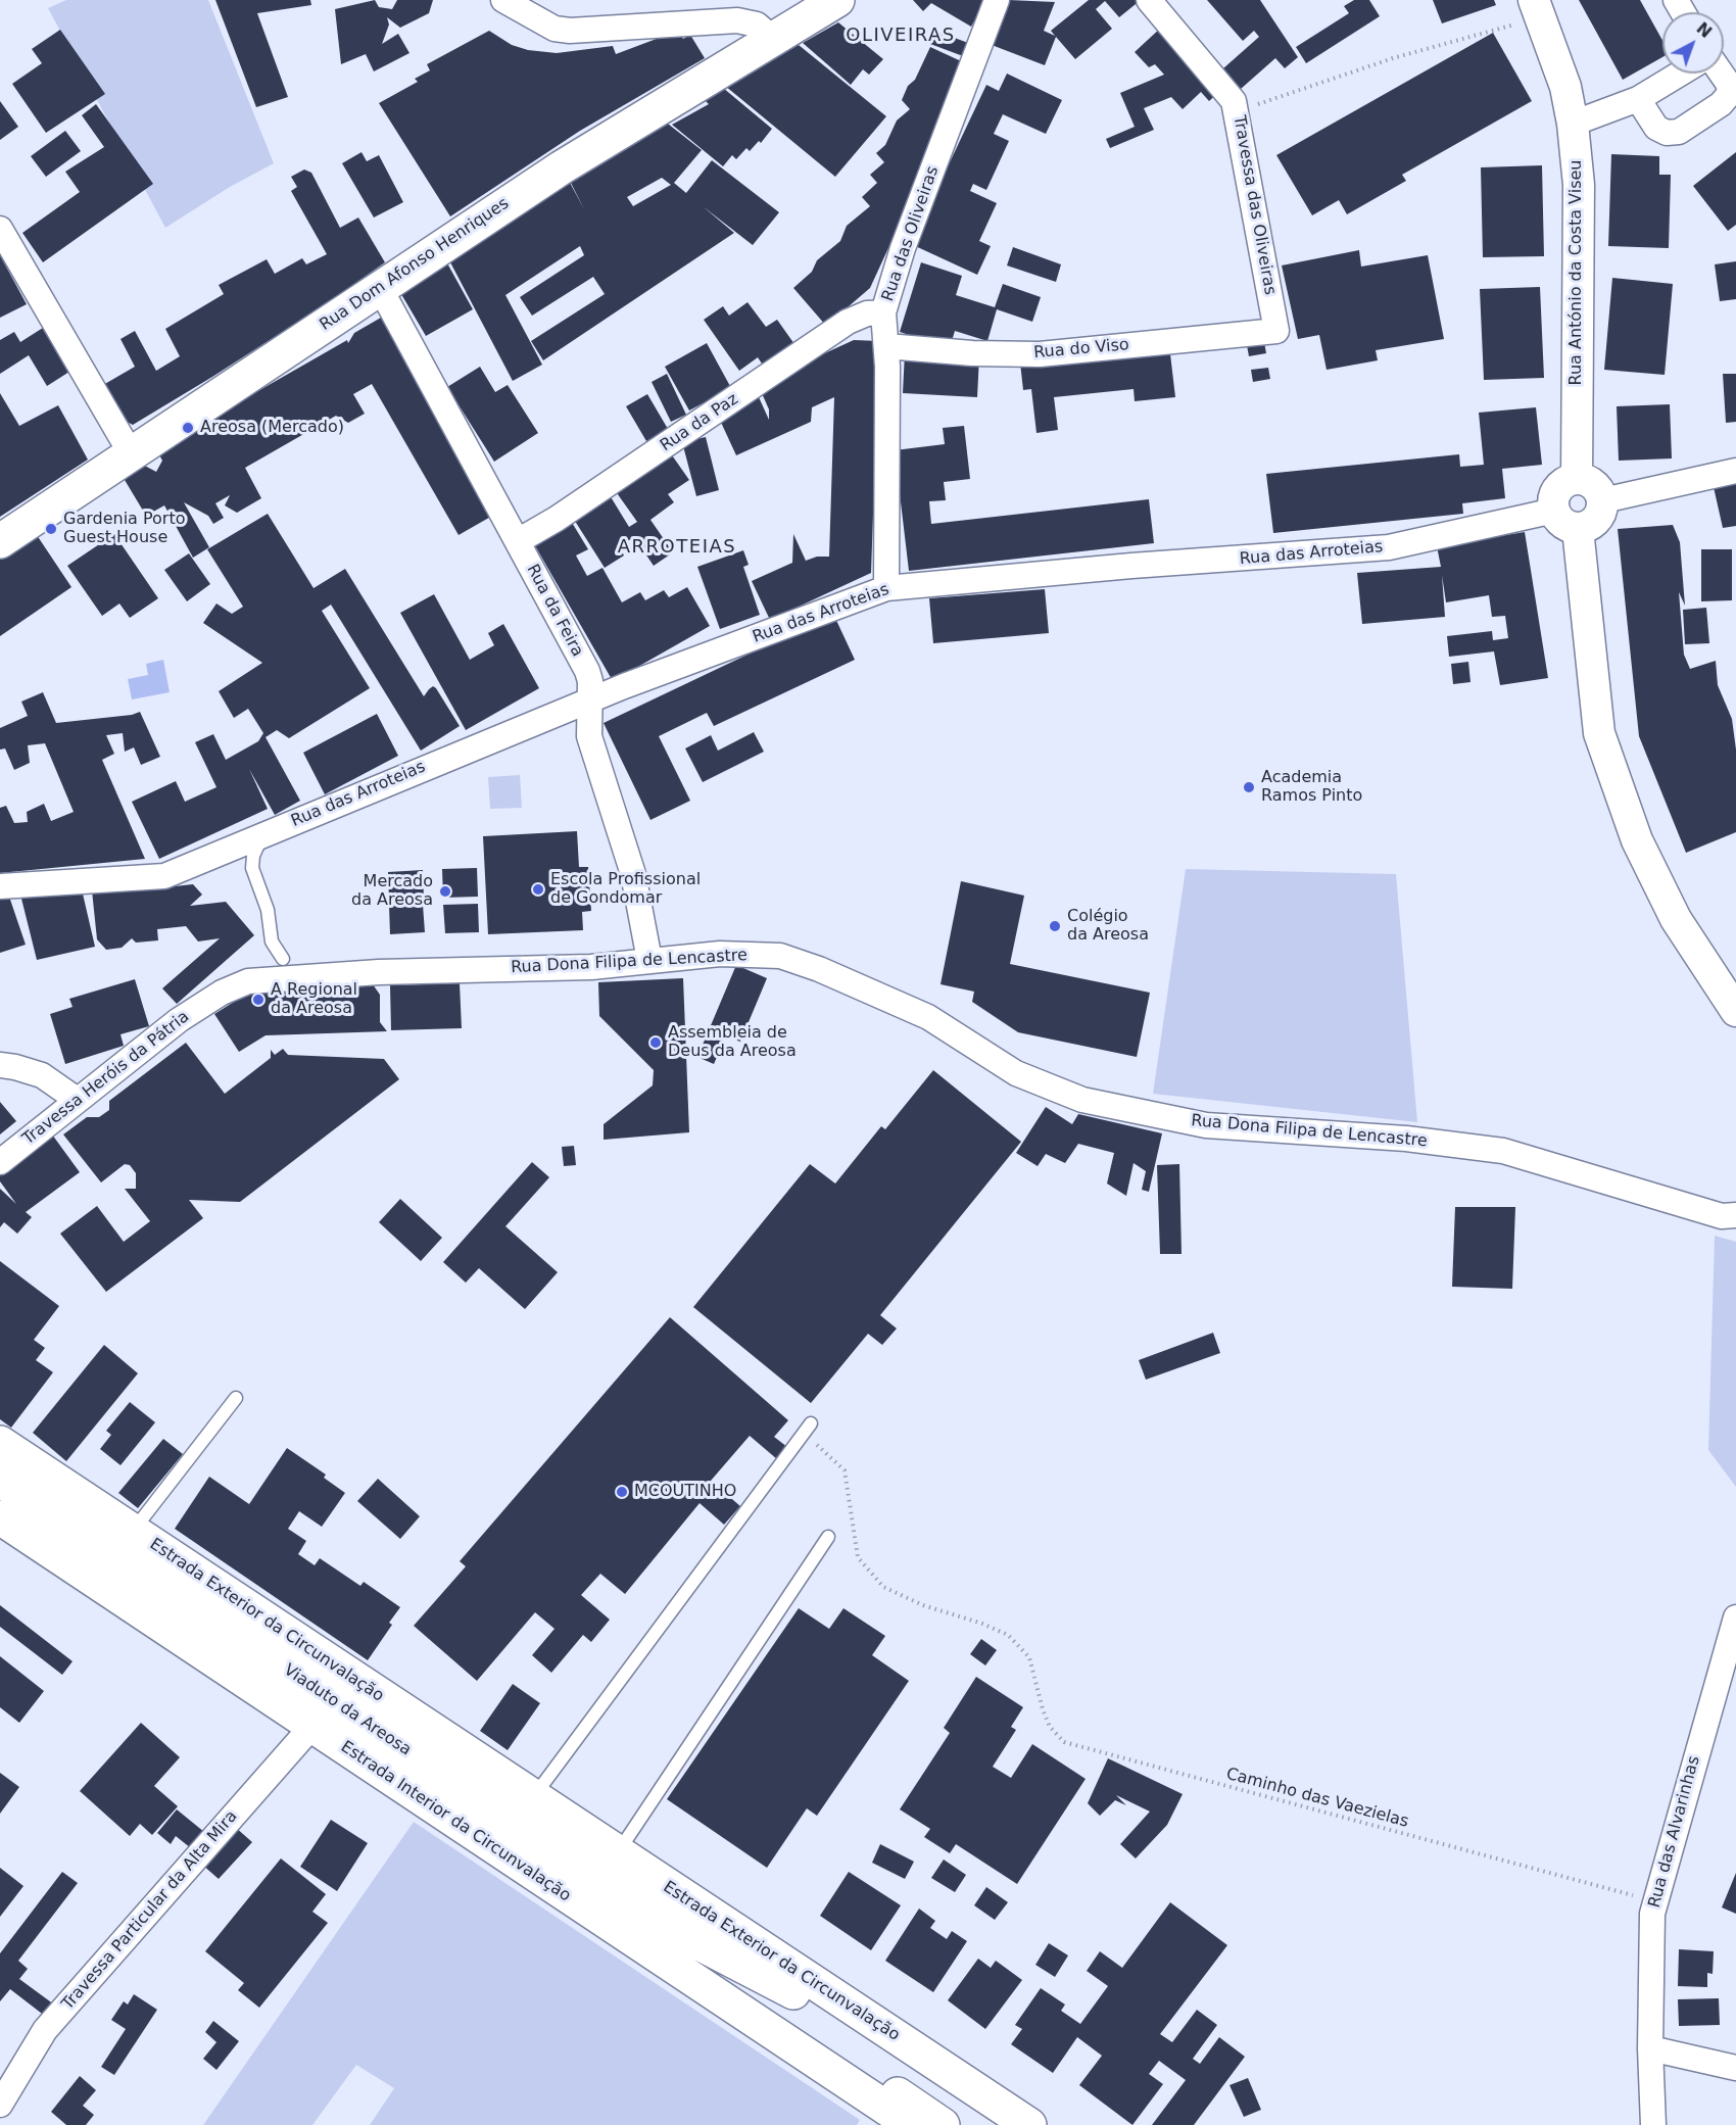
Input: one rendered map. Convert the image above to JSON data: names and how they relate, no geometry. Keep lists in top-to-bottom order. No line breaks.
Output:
{"streets":{"main road":["Rua Dom Afonso Henriques","Estrada Exterior da Circunvalação","Viaduto da Areosa","Estrada Interior da Circunvalação"],"street":["Travessa das Oliveiras","Rua das Oliveiras","Rua António da Costa Viseu","Rua do Viso","Rua da Paz","Rua das Arroteias","Rua da Feira","Rua Dona Filipa de Lencastre","Travessa Heróis da Pátria","Rua das Alvarinhas","Travessa Particular da Alta Mira"],"path":["Caminho das Vaezielas"]},"crossings":[["Travessa das Oliveiras","Rua do Viso"],["Rua das Oliveiras","Rua do Viso"],["Rua das Oliveiras","Rua da Paz"],["Rua das Oliveiras","Rua das Arroteias"],["Rua Dom Afonso Henriques","Rua da Feira"],["Rua António da Costa Viseu","Rua das Arroteias"],["Rua da Paz","Rua da Feira"],["Rua das Arroteias","Rua da Feira"],["Rua da Feira","Rua Dona Filipa de Lencastre"],["Rua Dona Filipa de Lencastre","Travessa Heróis da Pátria"],["Estrada Exterior da Circunvalação","Viaduto da Areosa"],["Caminho das Vaezielas","Rua das Alvarinhas"],["Estrada Interior da Circunvalação","Travessa Particular da Alta Mira"]],"districts":["OLIVEIRAS","ARROTEIAS"],"places":["Areosa (Mercado)","Gardenia Porto Guest House","Academia Ramos Pinto","Escola Profissional de Gondomar","Mercado da Areosa","Colégio da Areosa","A Regional da Areosa","Assembleia de Deus da Areosa","MCOUTINHO"],"north":"top right"}
